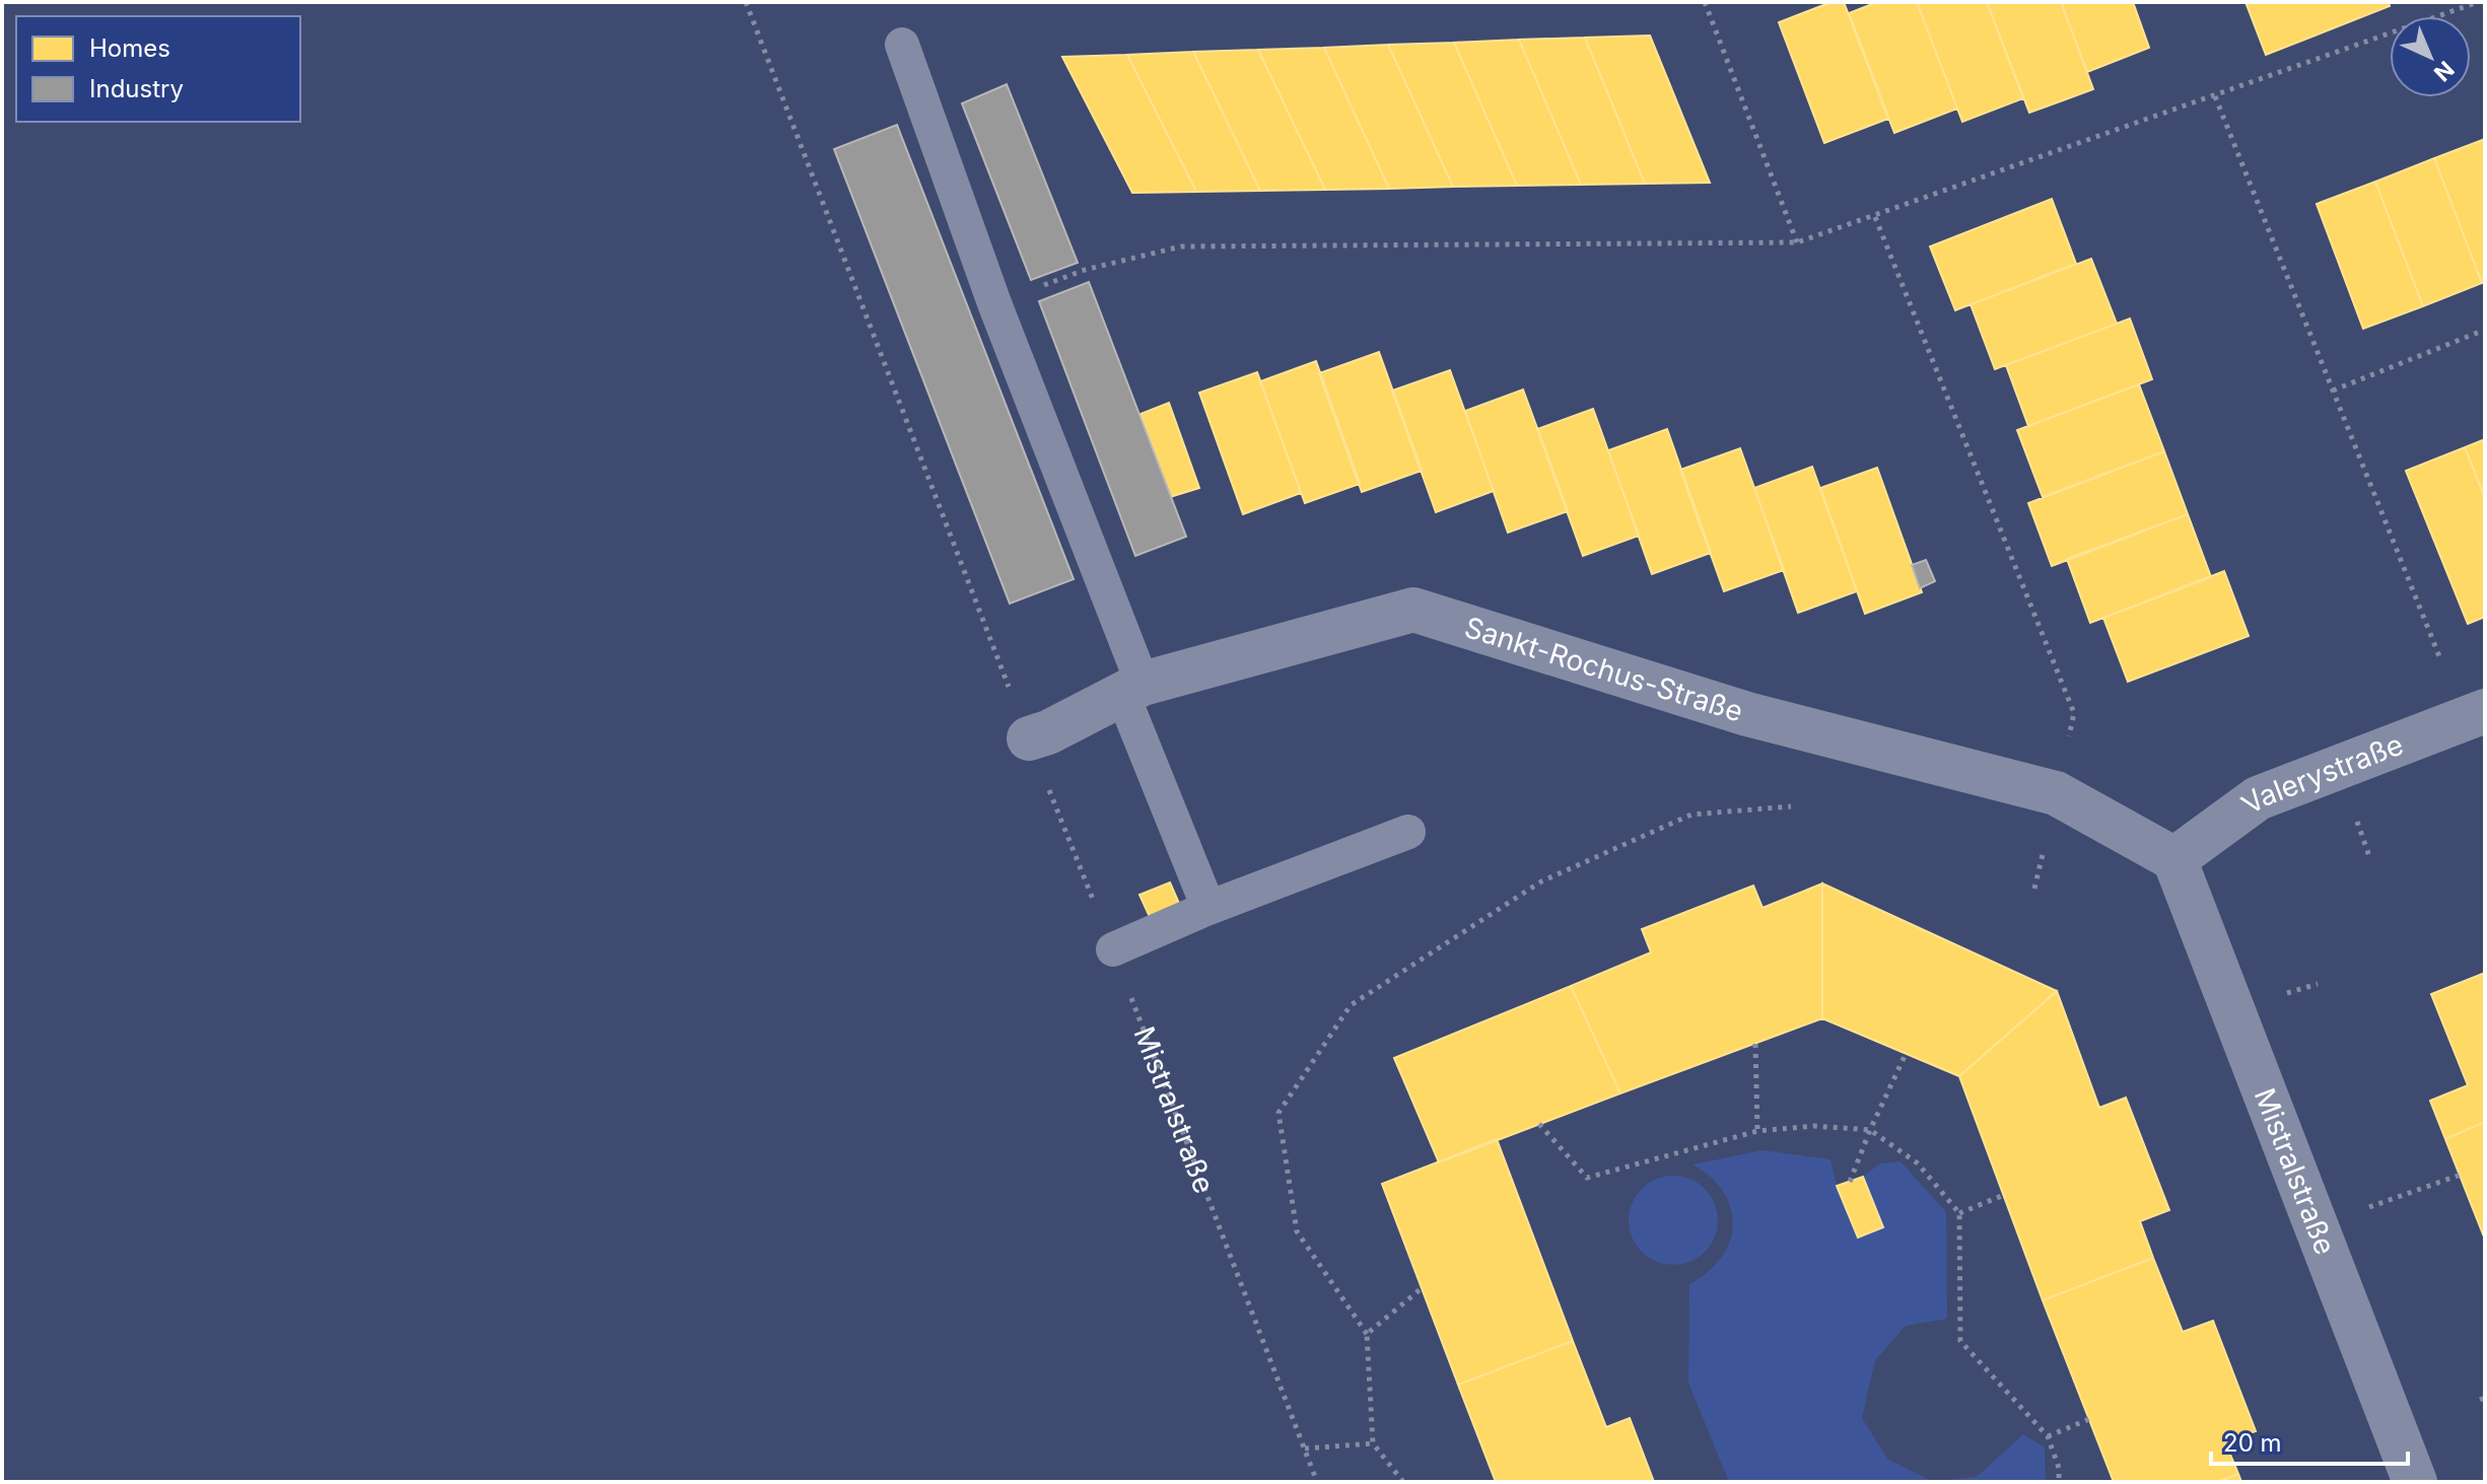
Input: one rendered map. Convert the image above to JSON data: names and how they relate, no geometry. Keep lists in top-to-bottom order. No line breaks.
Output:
{"streets":{"street":["Sankt-Rochus-Straße","Valerystraße","Mistralstraße"]},"crossings":[["Sankt-Rochus-Straße","Valerystraße"],["Sankt-Rochus-Straße","Mistralstraße"],["Valerystraße","Mistralstraße"]],"legend":["Homes","Industry"],"scale_bar":"20 m","north":"bottom right"}
